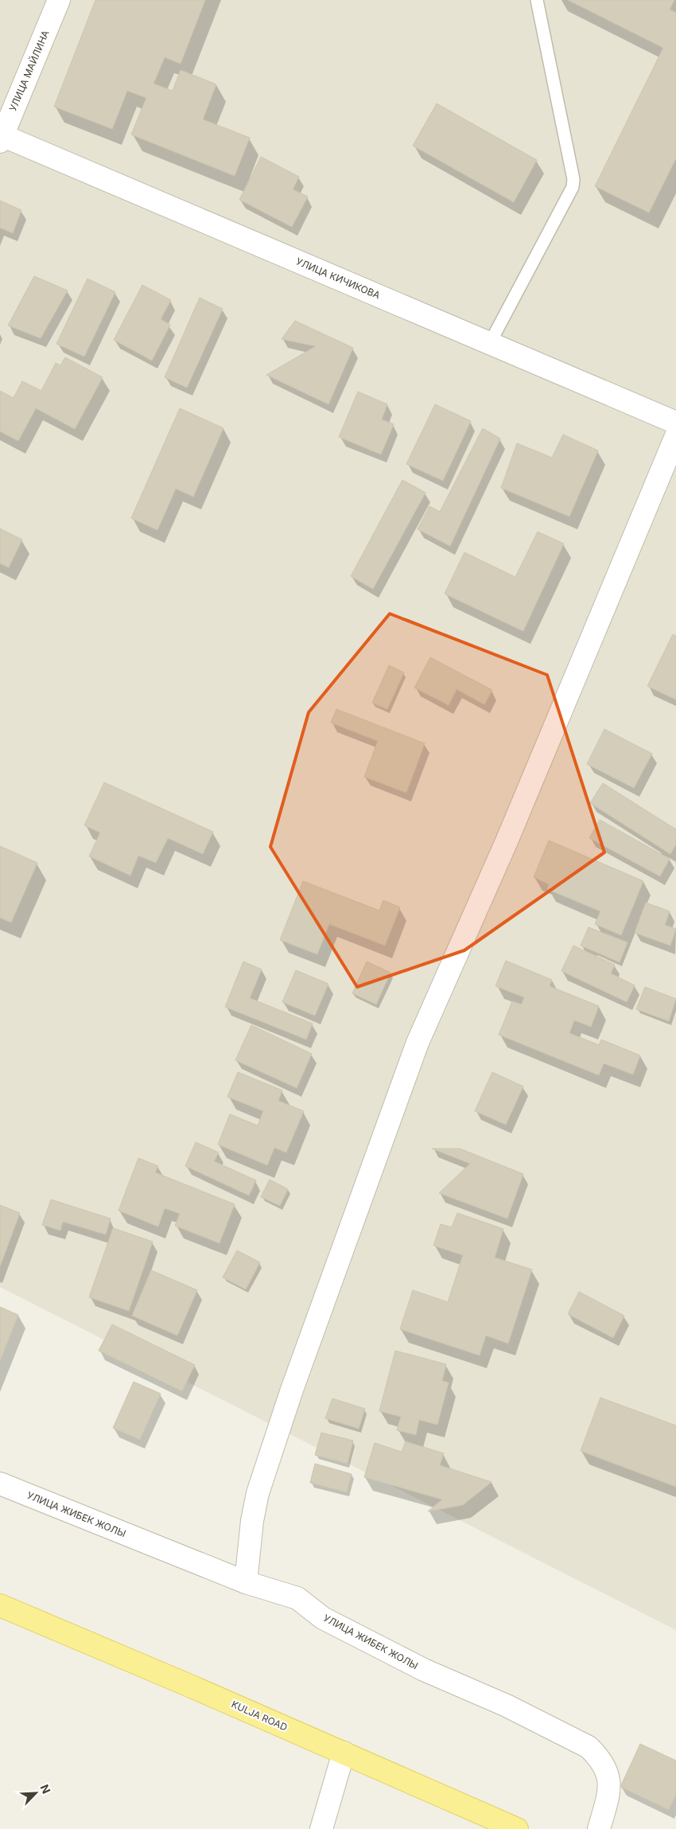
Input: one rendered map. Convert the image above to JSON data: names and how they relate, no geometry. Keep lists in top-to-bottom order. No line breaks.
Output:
{"streets":{"main road":["KULJA ROAD"],"street":["УЛИЦА МАЙЛИНА","УЛИЦА КИЧИКОВА","УЛИЦА ЖИБЕК ЖОЛЫ"]},"crossings":[["УЛИЦА МАЙЛИНА","УЛИЦА КИЧИКОВА"]],"north":"top right"}
